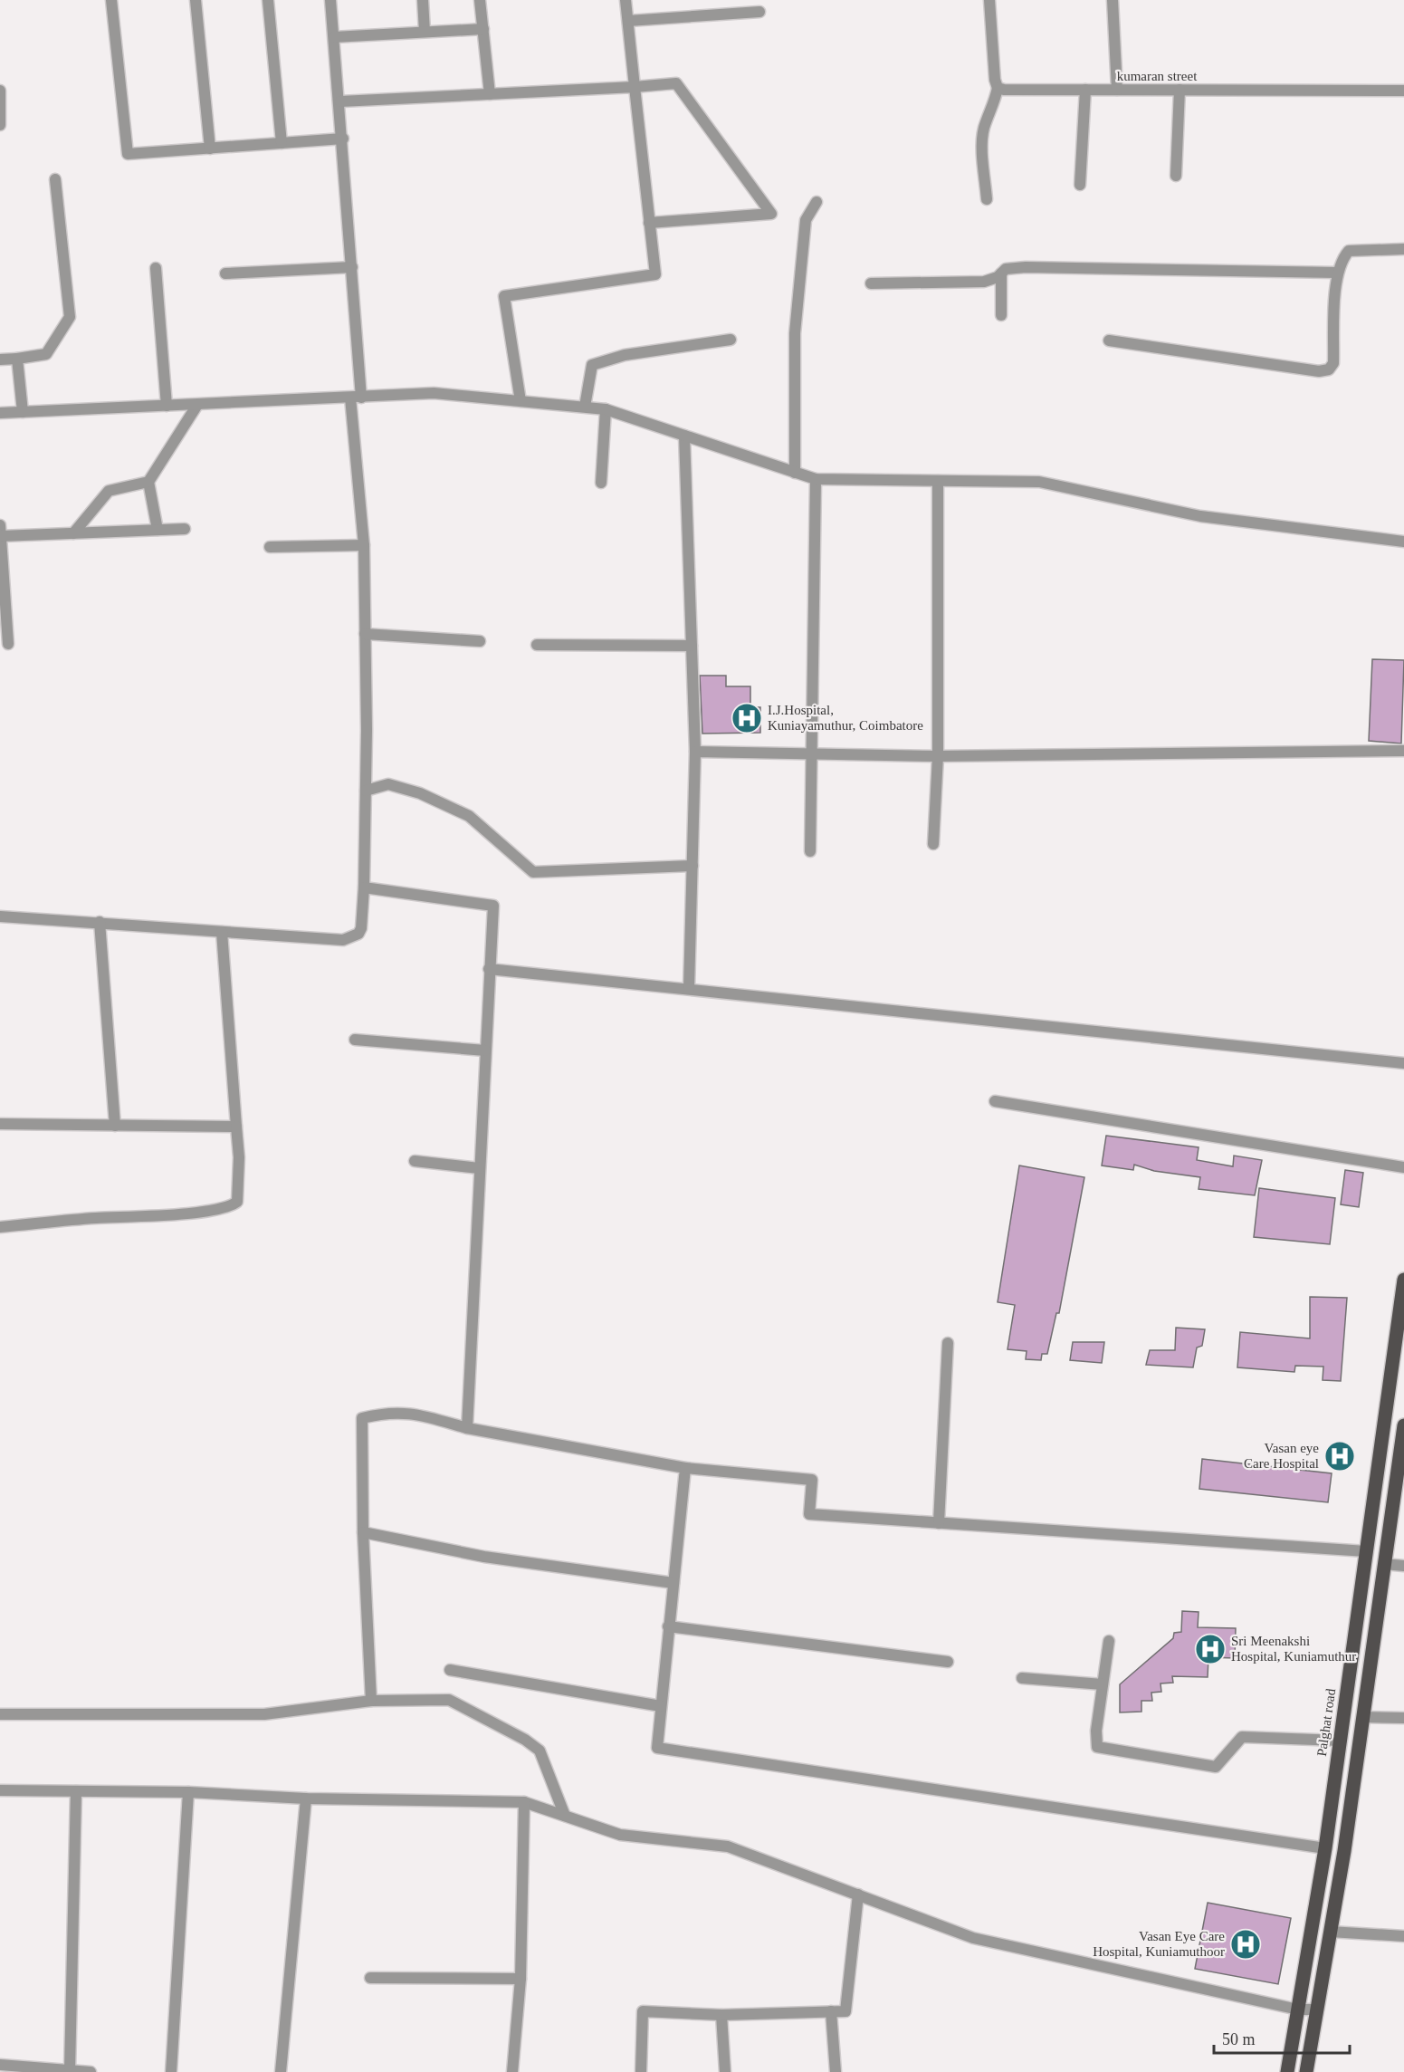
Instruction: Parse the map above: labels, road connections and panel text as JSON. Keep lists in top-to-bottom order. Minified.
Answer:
{"streets":{"main road":["Palghat road"],"street":["kumaran street"]},"places":{"hospital":["I.J.Hospital, Kuniayamuthur, Coimbatore","Vasan eye Care Hospital","Sri Meenakshi Hospital, Kuniamuthur","Vasan Eye Care Hospital, Kuniamuthoor"]},"scale_bar":"50 m"}
